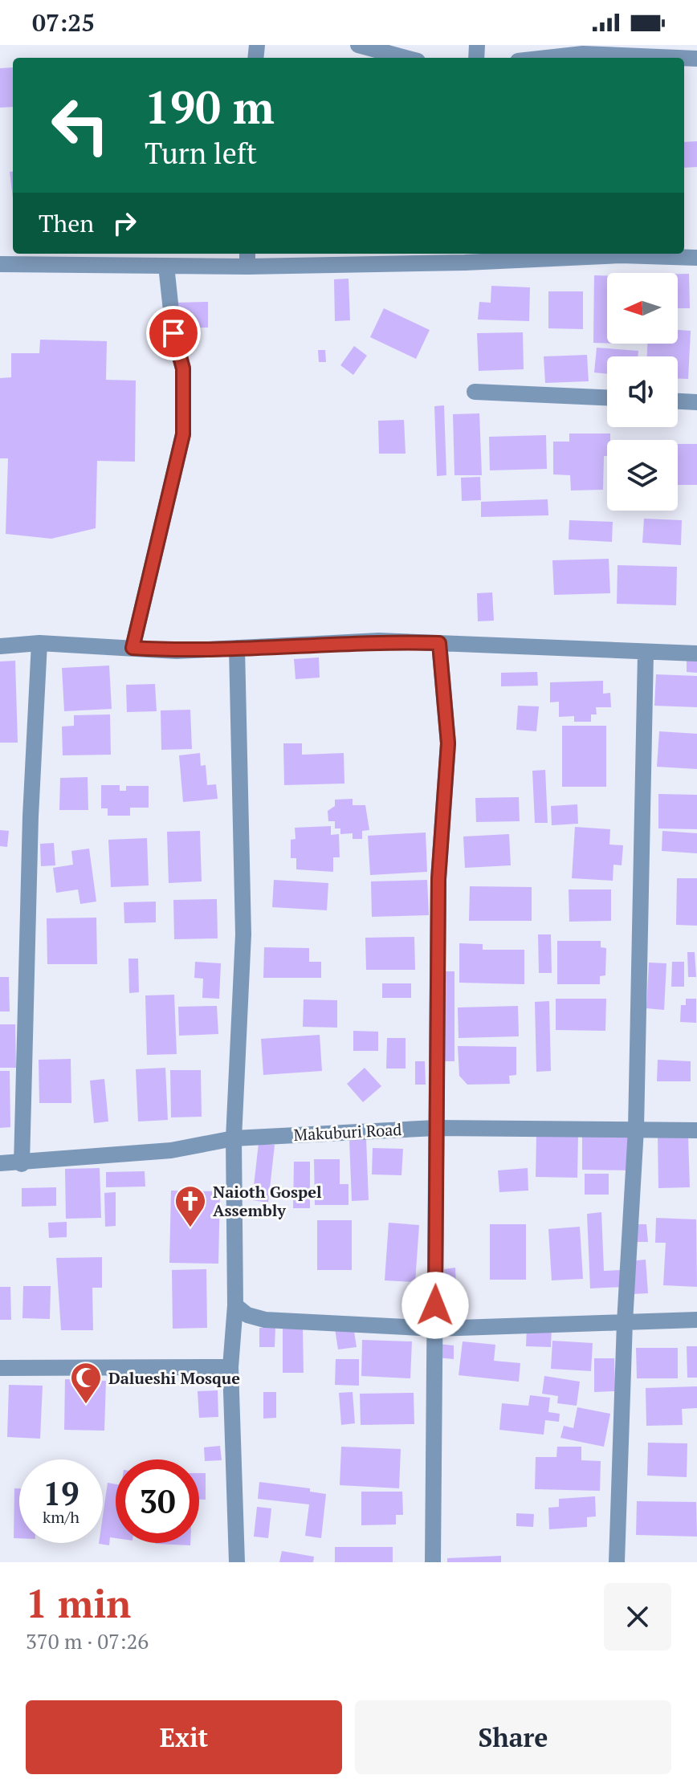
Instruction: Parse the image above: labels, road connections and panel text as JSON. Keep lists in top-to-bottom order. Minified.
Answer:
{"streets":{"street":["Makuburi Road"]},"places":{"church":["Naioth Gospel Assembly"],"mosque":["Dalueshi Mosque"]},"north":"left","page":{"status":"07:25","turn":["190 m","Turn left"],"then":"Then","speed":"19 km/h","limit":"30","heading":["1 min","370 m · 07:26"],"buttons":["Exit","Share"]}}
